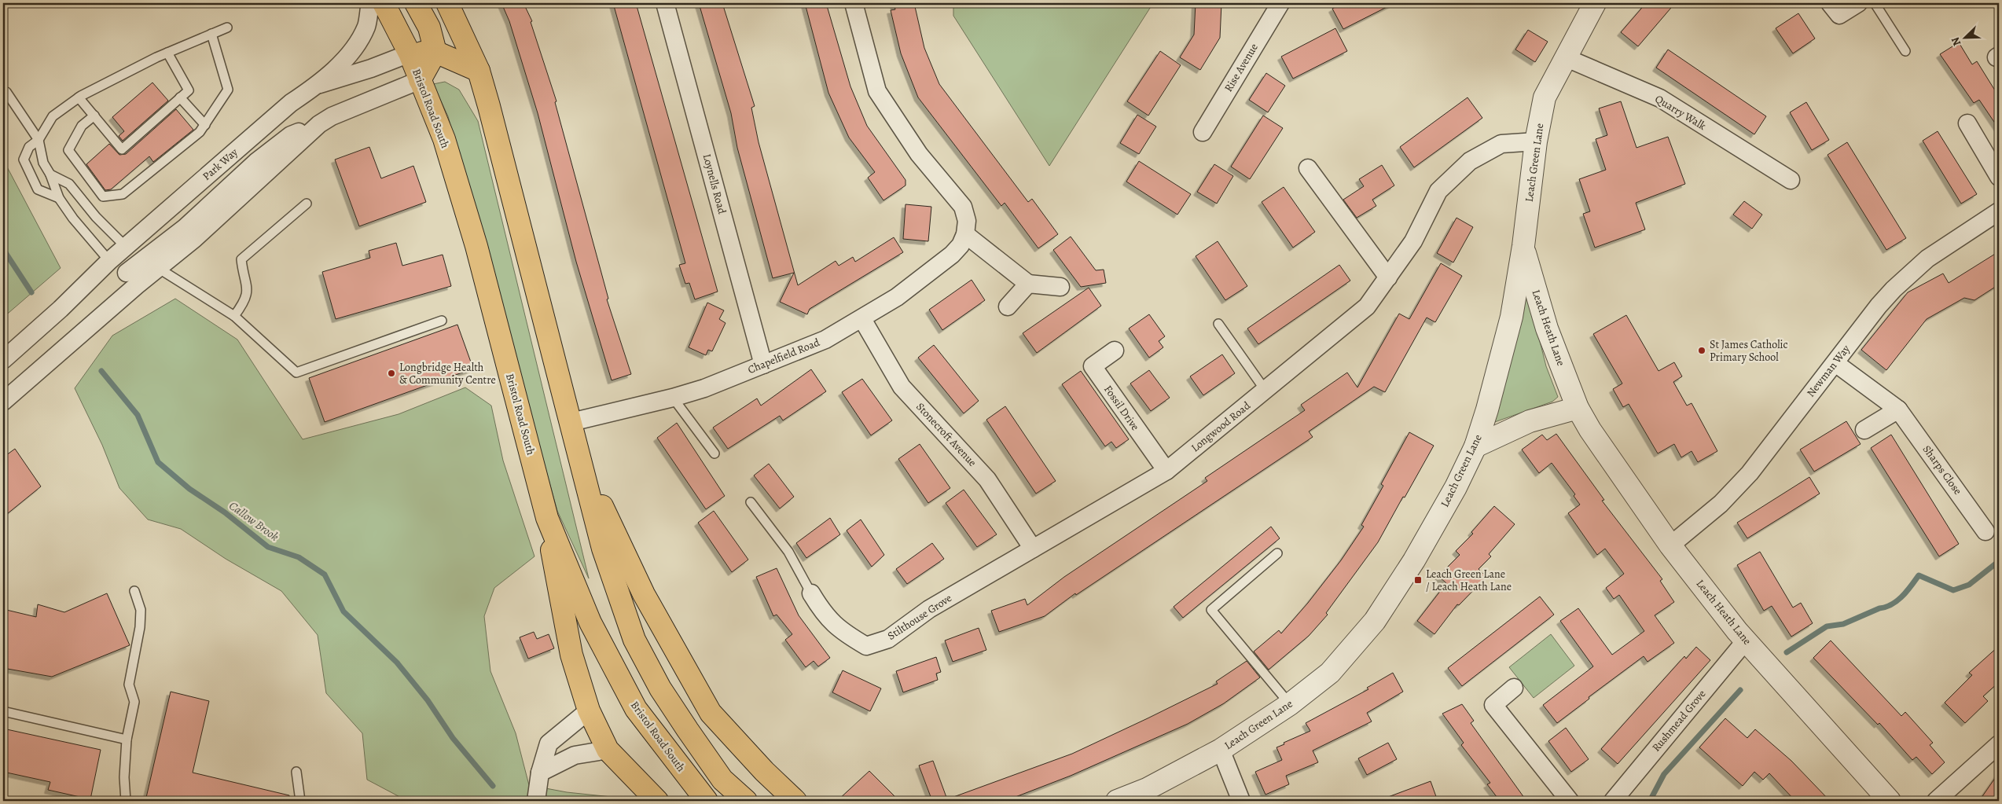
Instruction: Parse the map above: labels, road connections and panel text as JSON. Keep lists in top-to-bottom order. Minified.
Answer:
{"streets":{"highway":["Bristol Road South"],"street":["Rise Avenue","Quarry Walk","Leach Green Lane","Park Way","Loynells Road","Leach Heath Lane","Chapelfield Road","Newman Way","Fossil Drive","Longwood Road","Stonecroft Avenue","Sharps Close","Stilthouse Grove","Rushmead Grove"]},"crossings":[["Bristol Road South","Park Way"],["Quarry Walk","Leach Green Lane"],["Leach Green Lane","Leach Heath Lane"],["Leach Green Lane","Longwood Road"],["Loynells Road","Chapelfield Road"],["Leach Heath Lane","Newman Way"],["Leach Heath Lane","Rushmead Grove"],["Chapelfield Road","Stonecroft Avenue"],["Newman Way","Sharps Close"],["Fossil Drive","Longwood Road"],["Longwood Road","Stonecroft Avenue"],["Longwood Road","Stilthouse Grove"],["Stonecroft Avenue","Stilthouse Grove"]],"water":["Callow Brook"],"places":{"other":["St James Catholic Primary School","Longbridge Health & Community Centre"],"transit":["Leach Green Lane / Leach Heath Lane"]},"north":"bottom left"}
